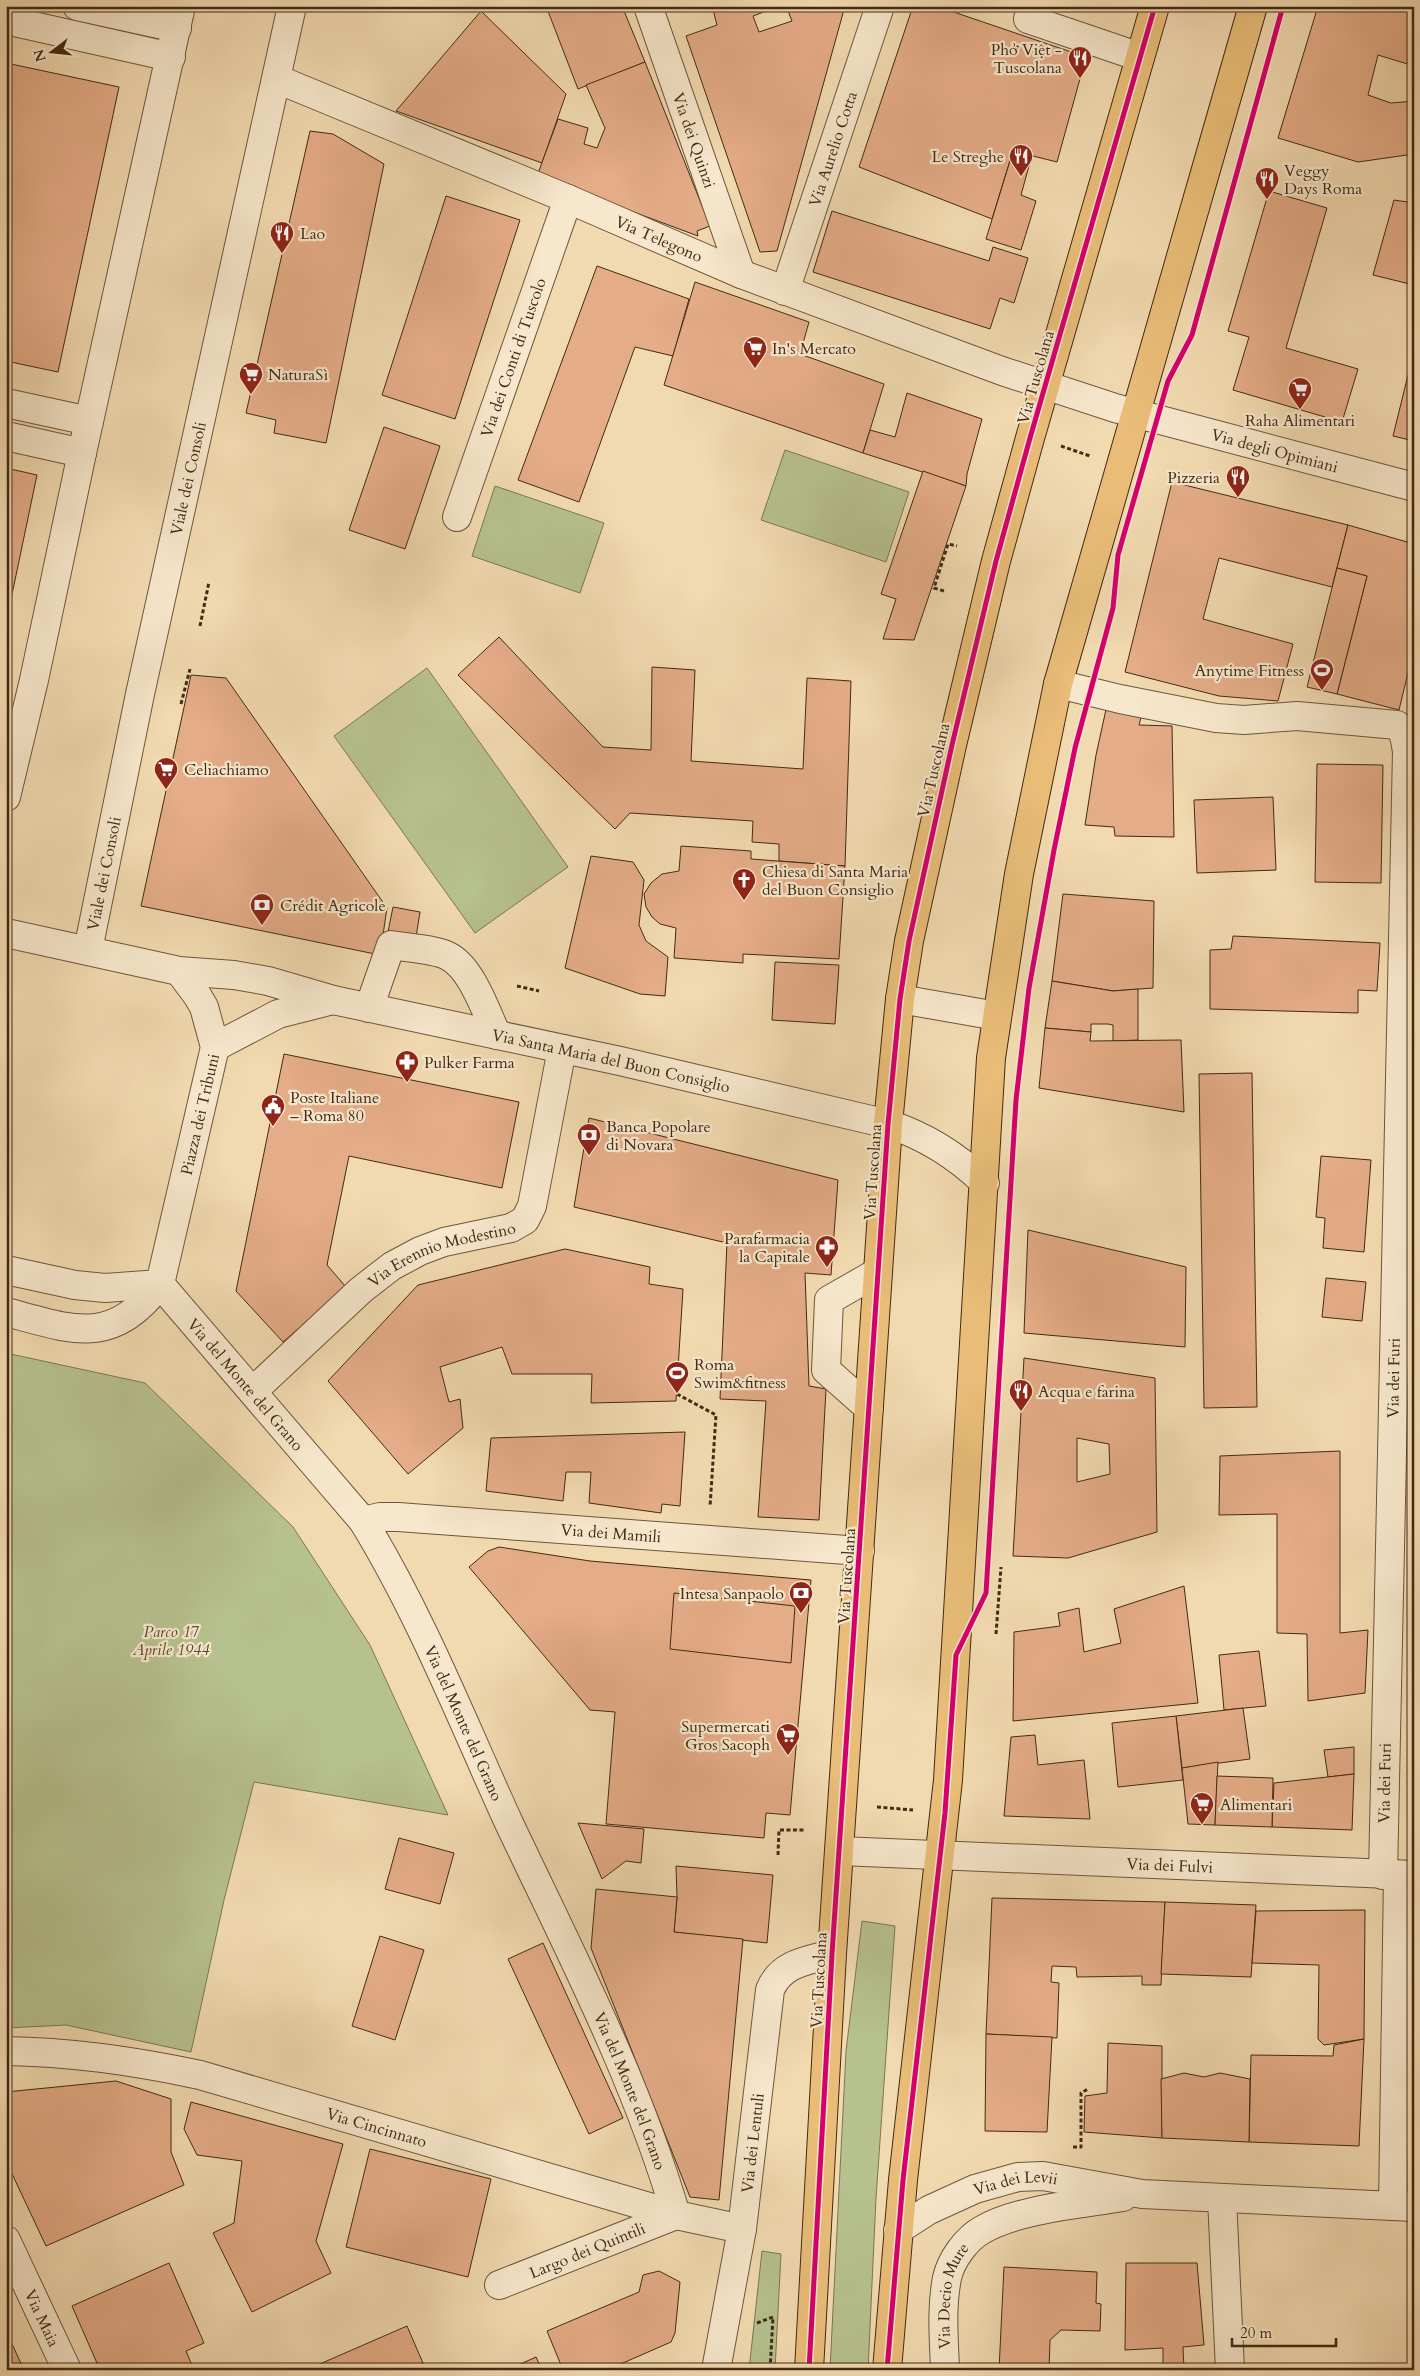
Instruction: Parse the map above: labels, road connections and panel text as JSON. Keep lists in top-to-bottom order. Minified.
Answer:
{"streets":{"main road":["Via Tuscolana"],"street":["Via dei Quinzi","Via Aurelio Cotta","Via Telegono","Via dei Conti di Tuscolo","Via degli Opimiani","Viale dei Consoli","Via Santa Maria del Buon Consiglio","Piazza dei Tribuni","Via Erennio Modestino","Via dei Furi","Via del Monte del Grano","Via dei Mamili","Via dei Fulvi","Via Cincinnato","Via dei Lentuli","Via dei Levii","Largo dei Quintili","Via Decio Mure","Via Maia"]},"crossings":[["Via dei Quinzi","Via Telegono"],["Via Aurelio Cotta","Via Telegono"],["Via Telegono","Via dei Conti di Tuscolo"],["Via Telegono","Via Tuscolana"],["Via Telegono","Via degli Opimiani"],["Via Telegono","Viale dei Consoli"],["Via Tuscolana","Via degli Opimiani"],["Via Tuscolana","Via Santa Maria del Buon Consiglio"],["Via Tuscolana","Via dei Mamili"],["Via Tuscolana","Via dei Lentuli"],["Via Santa Maria del Buon Consiglio","Piazza dei Tribuni"],["Via Santa Maria del Buon Consiglio","Via Erennio Modestino"],["Piazza dei Tribuni","Via del Monte del Grano"],["Via Erennio Modestino","Via del Monte del Grano"],["Via dei Furi","Via dei Fulvi"],["Via dei Furi","Via dei Levii"],["Via del Monte del Grano","Via dei Mamili"],["Via del Monte del Grano","Via Cincinnato"],["Via del Monte del Grano","Largo dei Quintili"],["Via Cincinnato","Via dei Lentuli"],["Via Cincinnato","Largo dei Quintili"],["Via dei Levii","Via Decio Mure"]],"parks":["Parco 17 Aprile 1944"],"places":{"restaurant":["Phở Việt - Tuscolana","Le Streghe","Veggy Days Roma","Lao","Pizzeria","Acqua e farina"],"supermarket":["In's Mercato","NaturaSì","Raha Alimentari","Celiachiamo","Supermercati Gros Sacoph","Alimentari"],"sports":["Anytime Fitness","Roma Swim&fitness"],"church":["Chiesa di Santa Maria del Buon Consiglio"],"bank":["Crédit Agricole","Banca Popolare di Novara","Intesa Sanpaolo"],"pharmacy":["Pulker Farma","Parafarmacia la Capitale"],"public building":["Poste Italiane – Roma 80"]},"scale_bar":"20 m","north":"left"}
